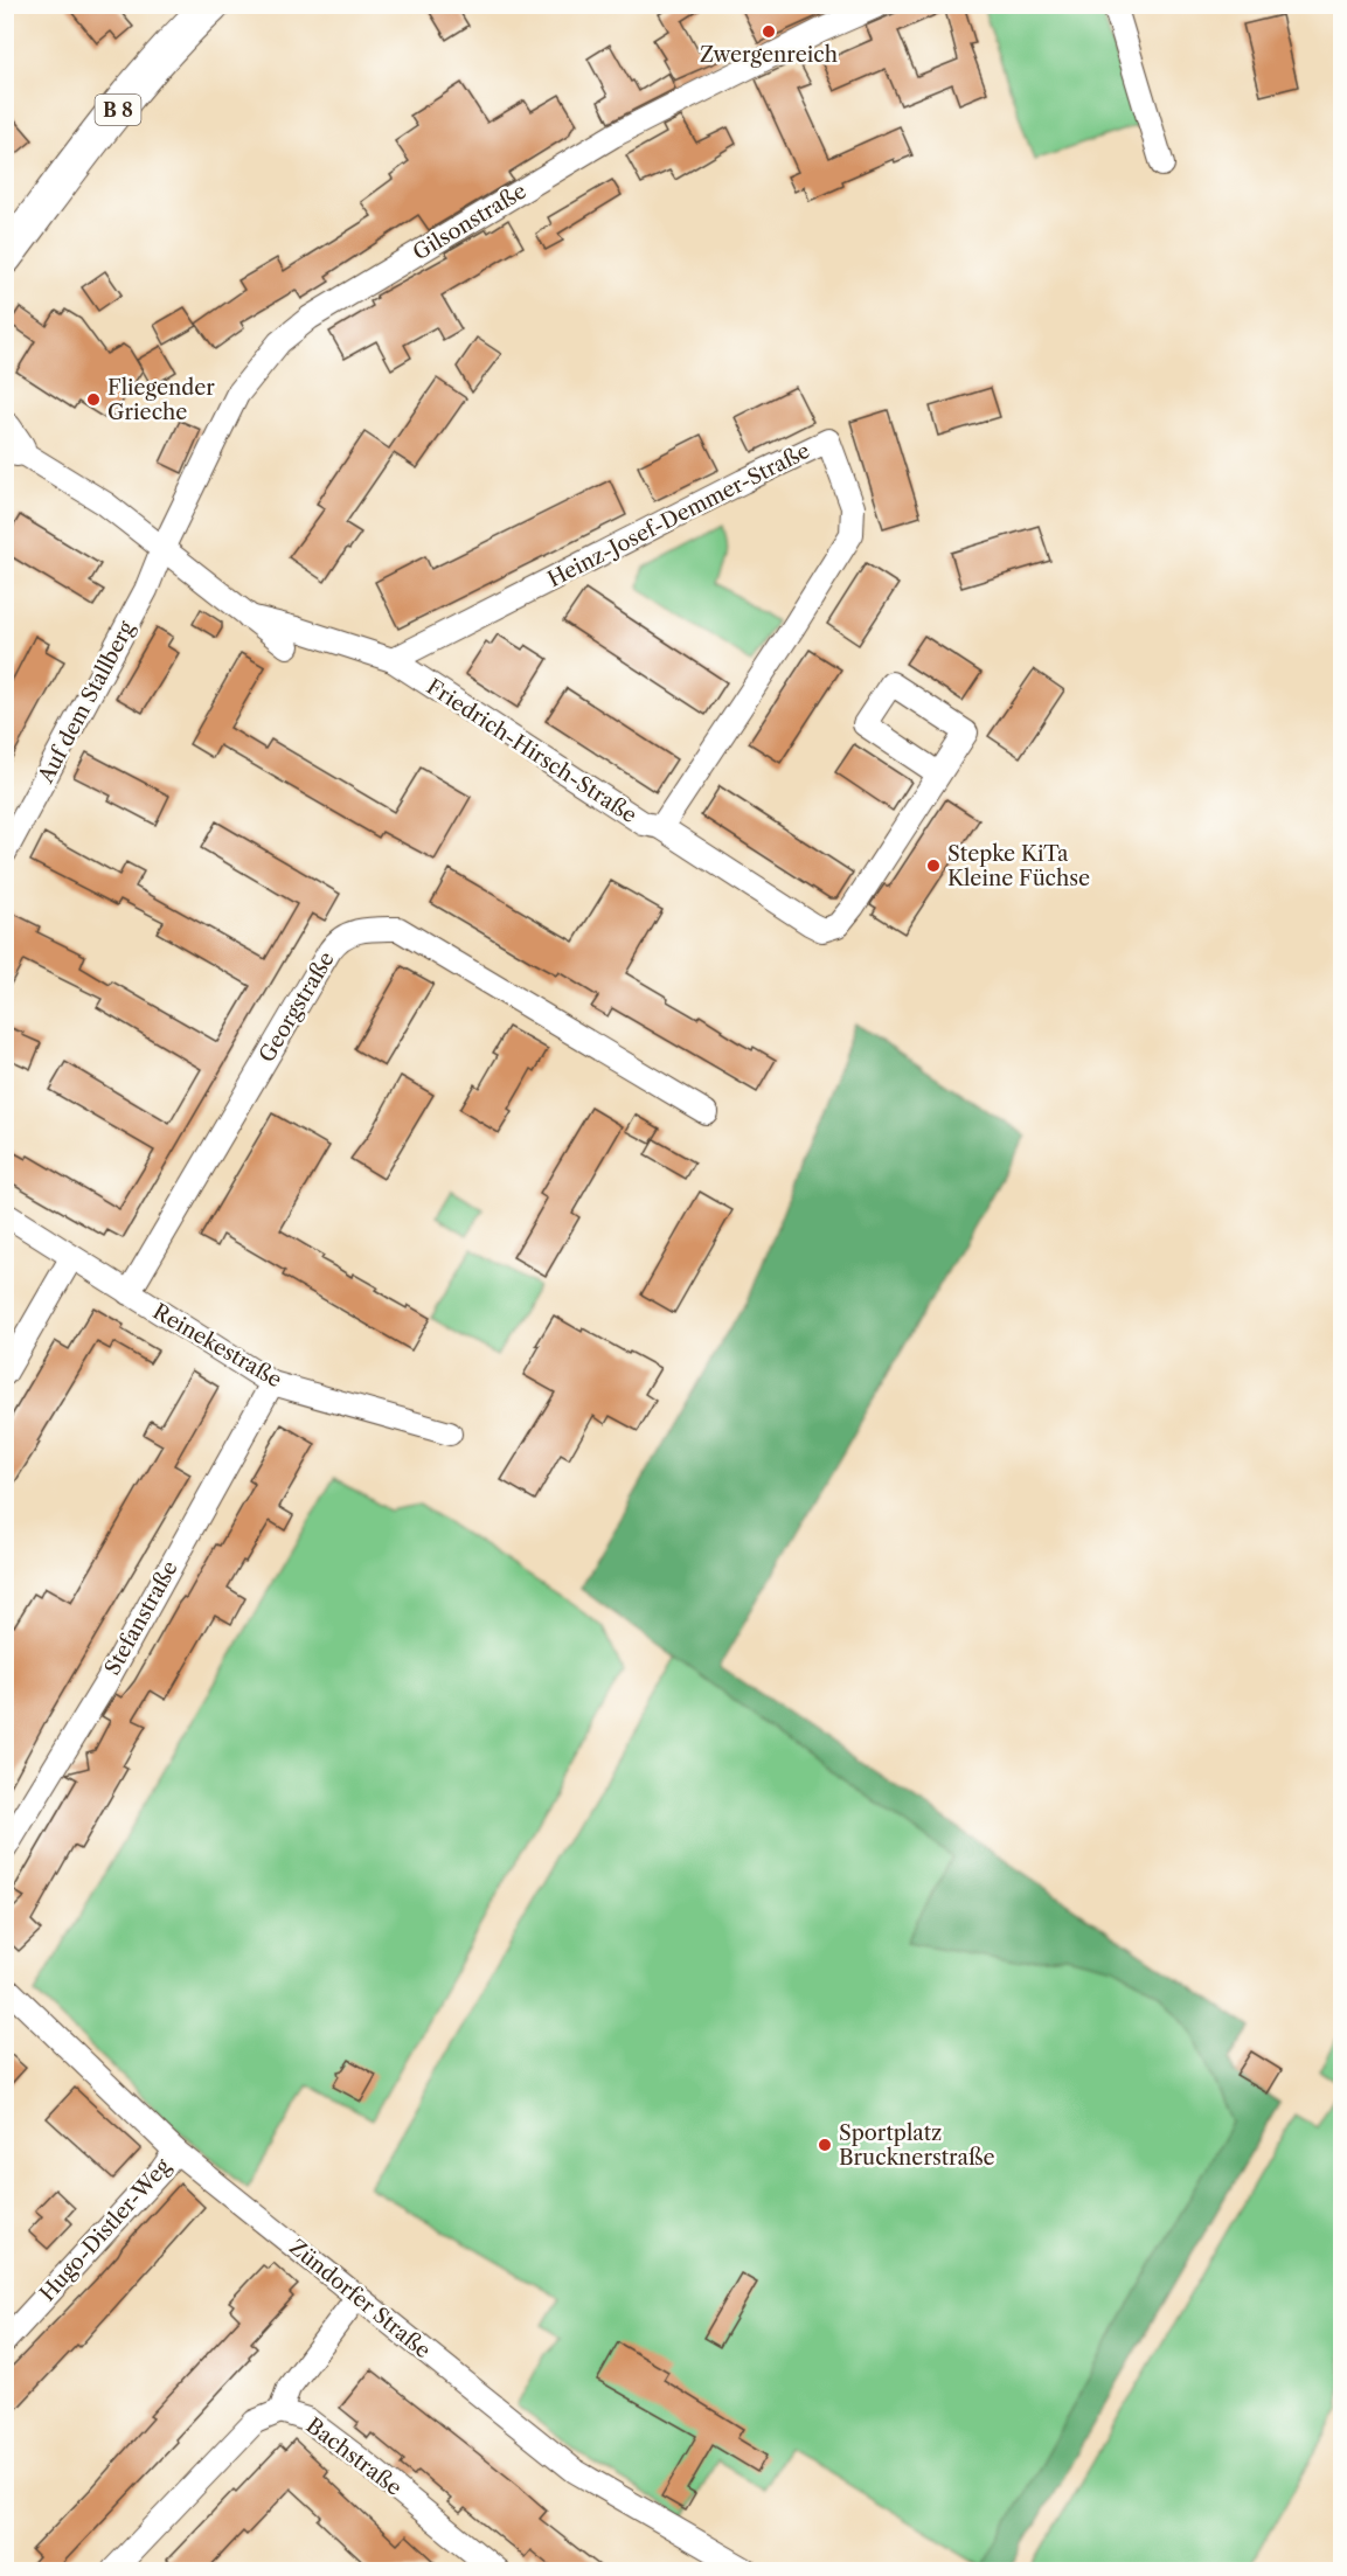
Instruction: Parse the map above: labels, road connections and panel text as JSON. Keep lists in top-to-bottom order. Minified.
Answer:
{"streets":{"main road":["B 8"],"street":["Gilsonstraße","Heinz-Josef-Demmer-Straße","Auf dem Stallberg","Friedrich-Hirsch-Straße","Georgstraße","Reinekestraße","Stefanstraße","Hugo-Distler-Weg","Zündorfer Straße","Bachstraße"]},"crossings":[["Gilsonstraße","Auf dem Stallberg"],["Gilsonstraße","Friedrich-Hirsch-Straße"],["Heinz-Josef-Demmer-Straße","Friedrich-Hirsch-Straße"],["Auf dem Stallberg","Friedrich-Hirsch-Straße"],["Georgstraße","Reinekestraße"],["Reinekestraße","Stefanstraße"],["Hugo-Distler-Weg","Zündorfer Straße"],["Zündorfer Straße","Bachstraße"]],"places":["Zwergenreich","Fliegender Grieche","Stepke KiTa Kleine Füchse","Sportplatz Brucknerstraße"]}
